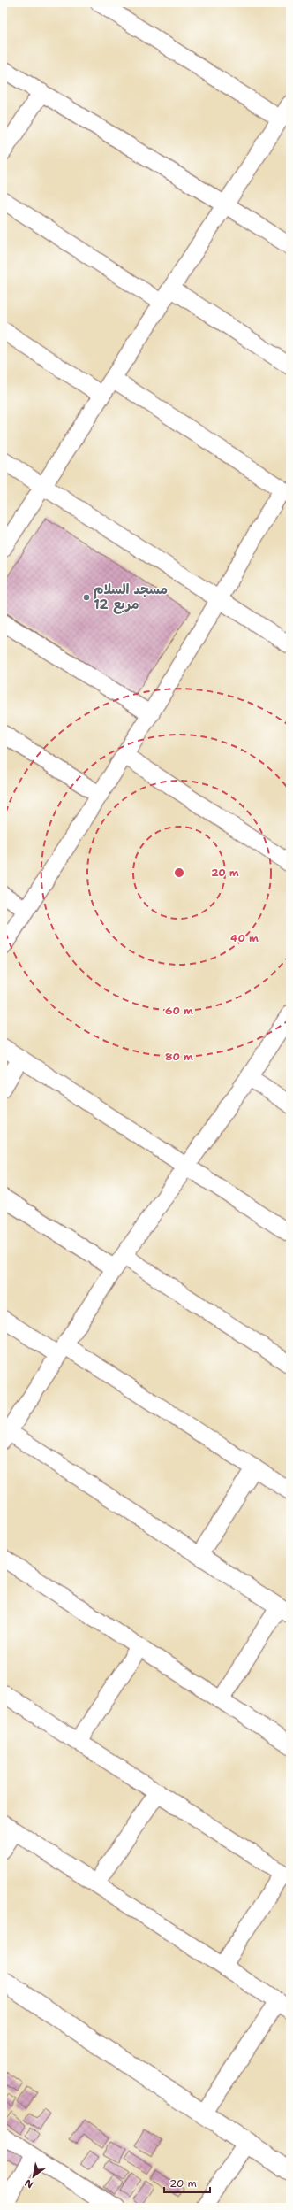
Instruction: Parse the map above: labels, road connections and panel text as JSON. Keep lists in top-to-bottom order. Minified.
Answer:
{"places":["مسجد السلام مربع 12"],"scale_bar":"20 m","north":"bottom left","rings":["20 m","40 m","60 m","80 m"]}
